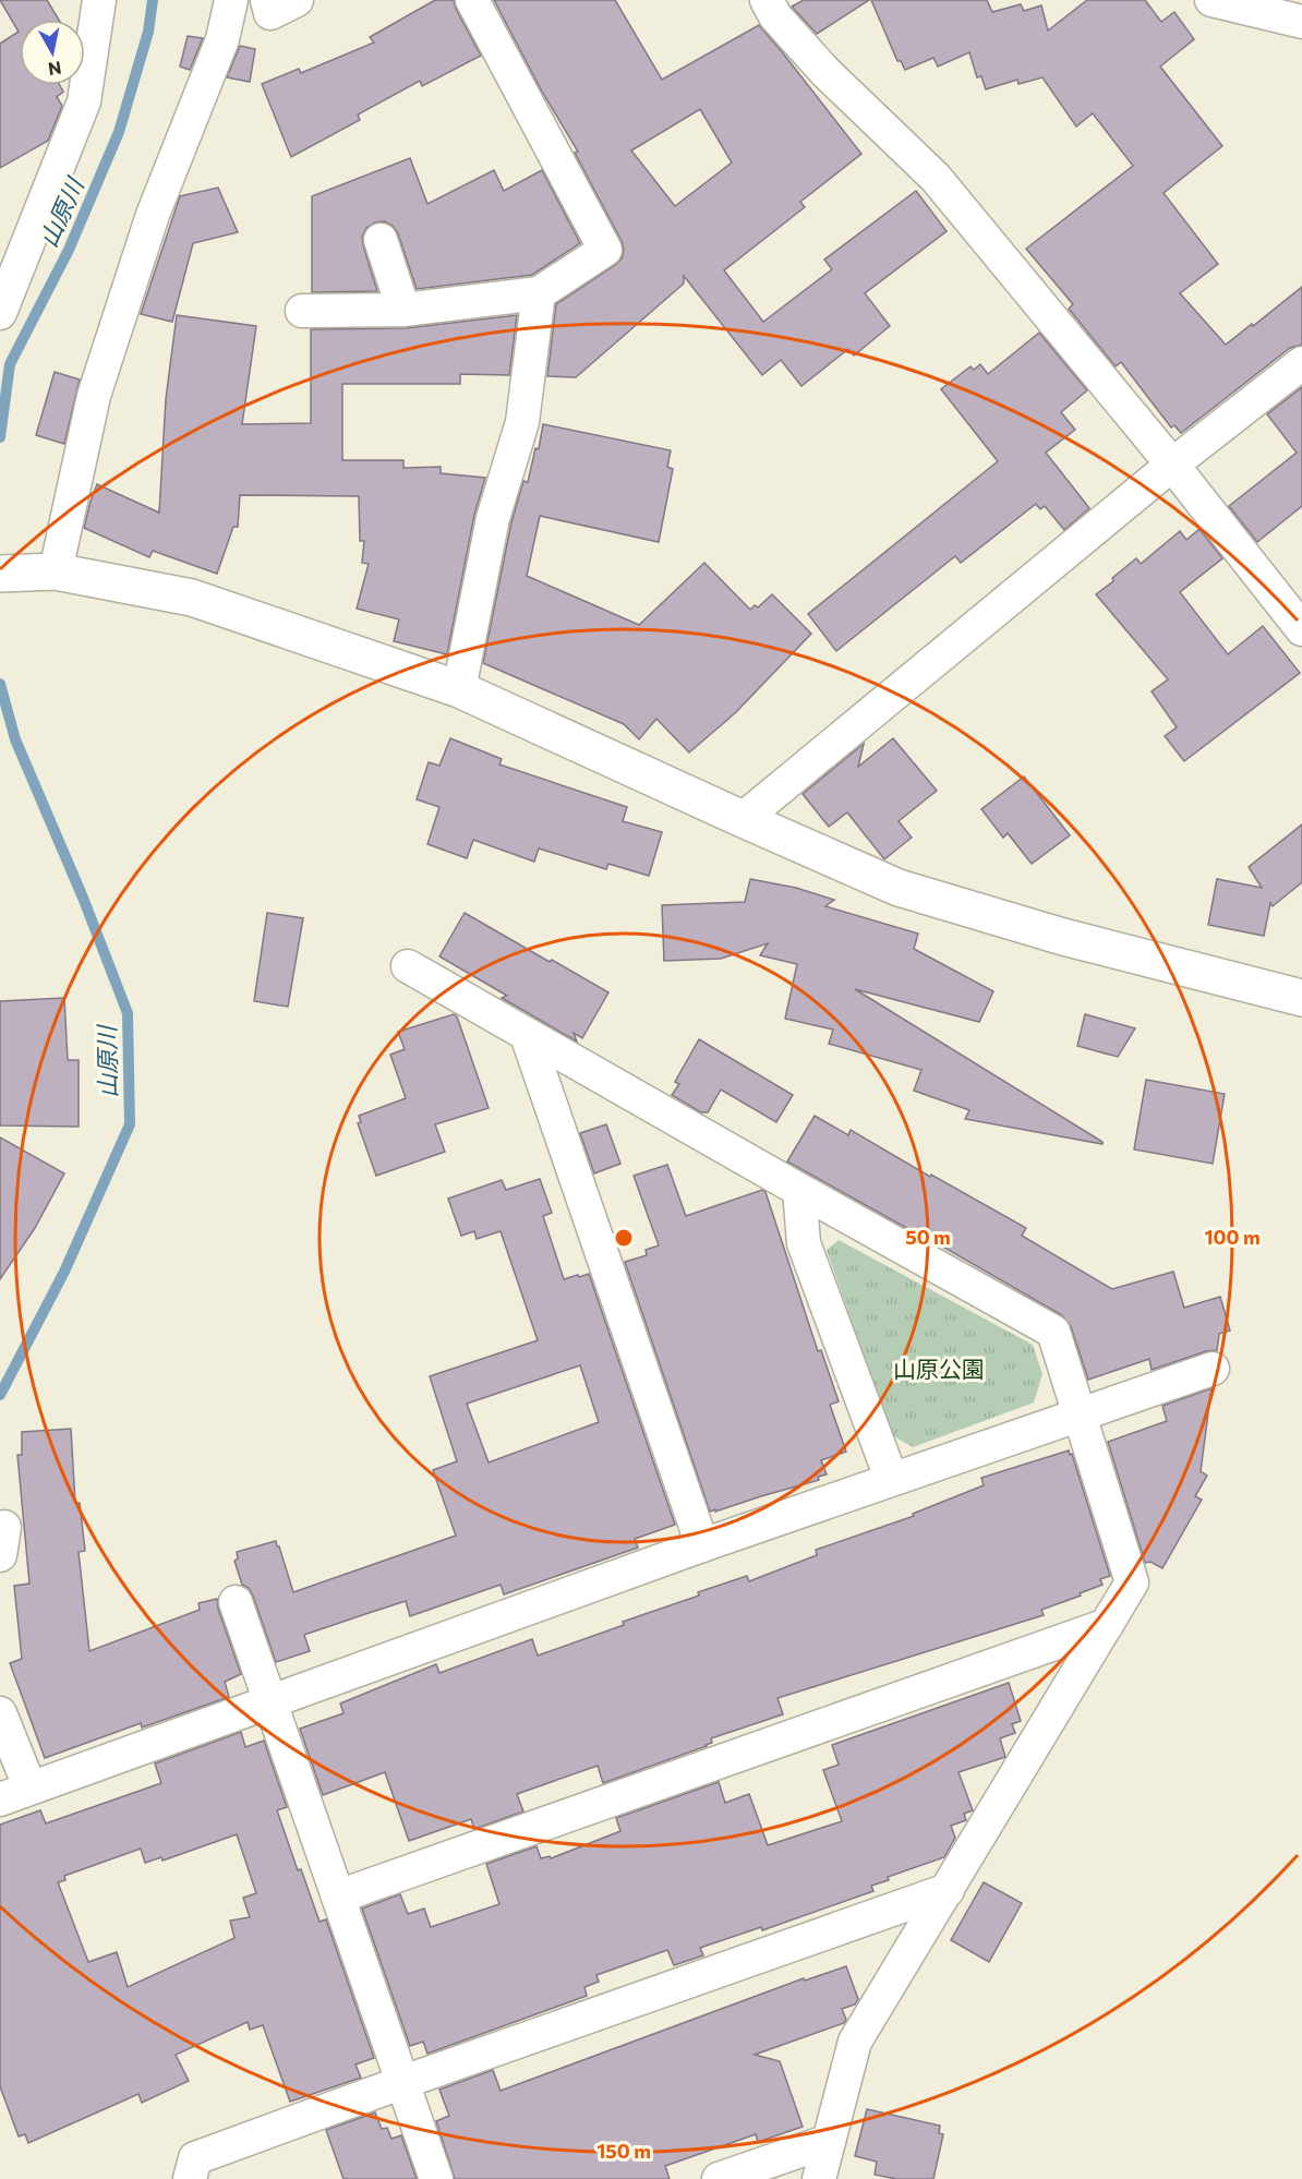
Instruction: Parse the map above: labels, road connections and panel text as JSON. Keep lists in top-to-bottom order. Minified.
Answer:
{"water":["山原川"],"parks":["山原公園"],"north":"bottom","rings":["50 m","100 m","150 m"]}
